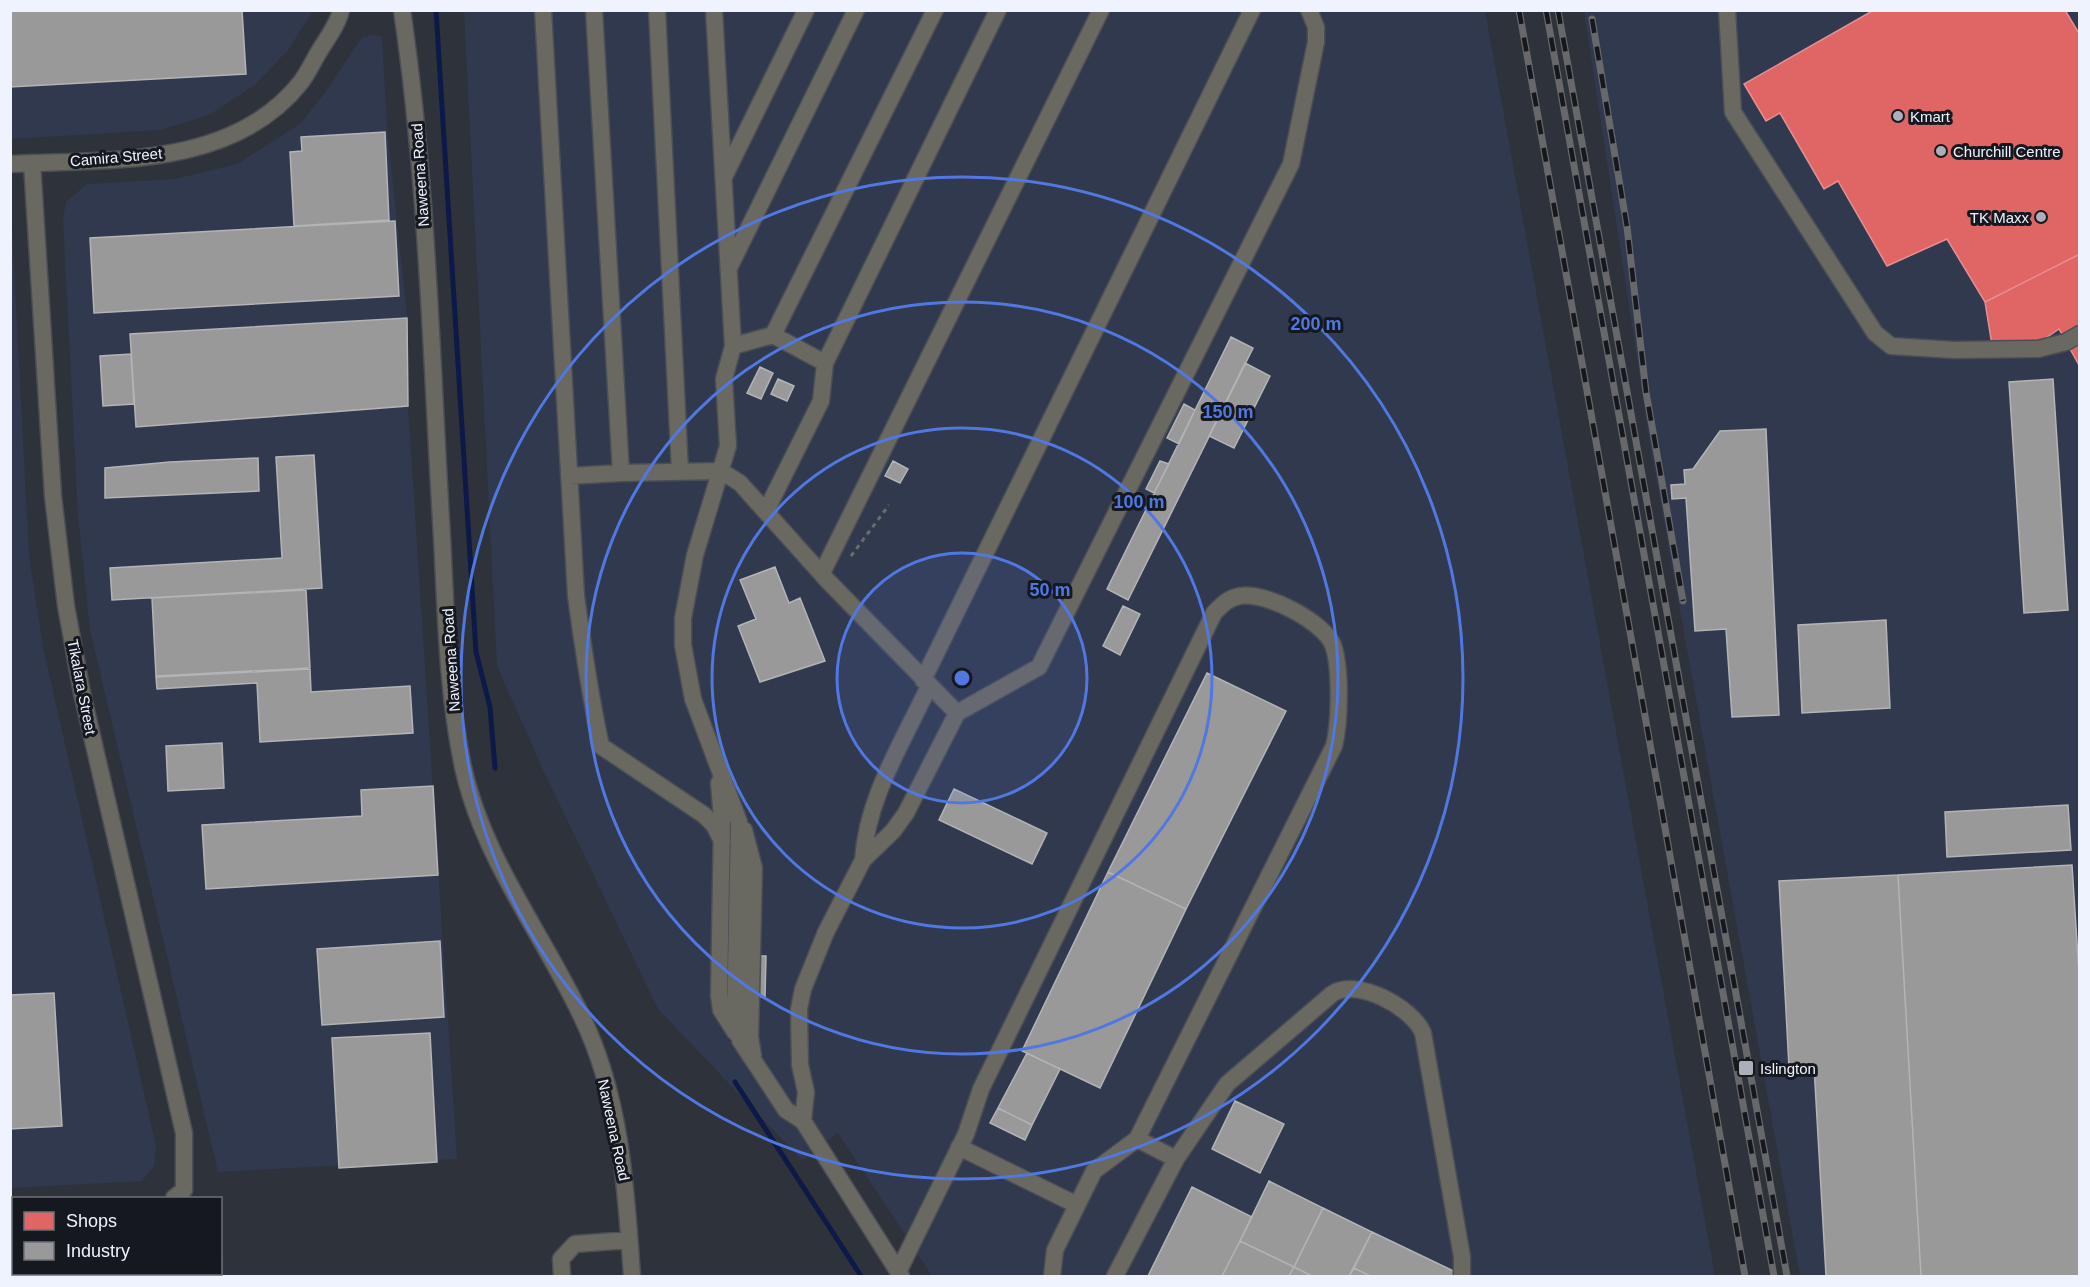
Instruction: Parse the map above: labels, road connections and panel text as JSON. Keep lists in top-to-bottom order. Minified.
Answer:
{"streets":{"street":["Camira Street","Naweena Road","Tikalara Street"]},"crossings":[["Camira Street","Tikalara Street"]],"places":{"other":["Kmart","Churchill Centre","TK Maxx"],"transit":["Islington"]},"legend":["Shops","Industry"],"rings":["200 m","150 m","100 m","50 m"]}
